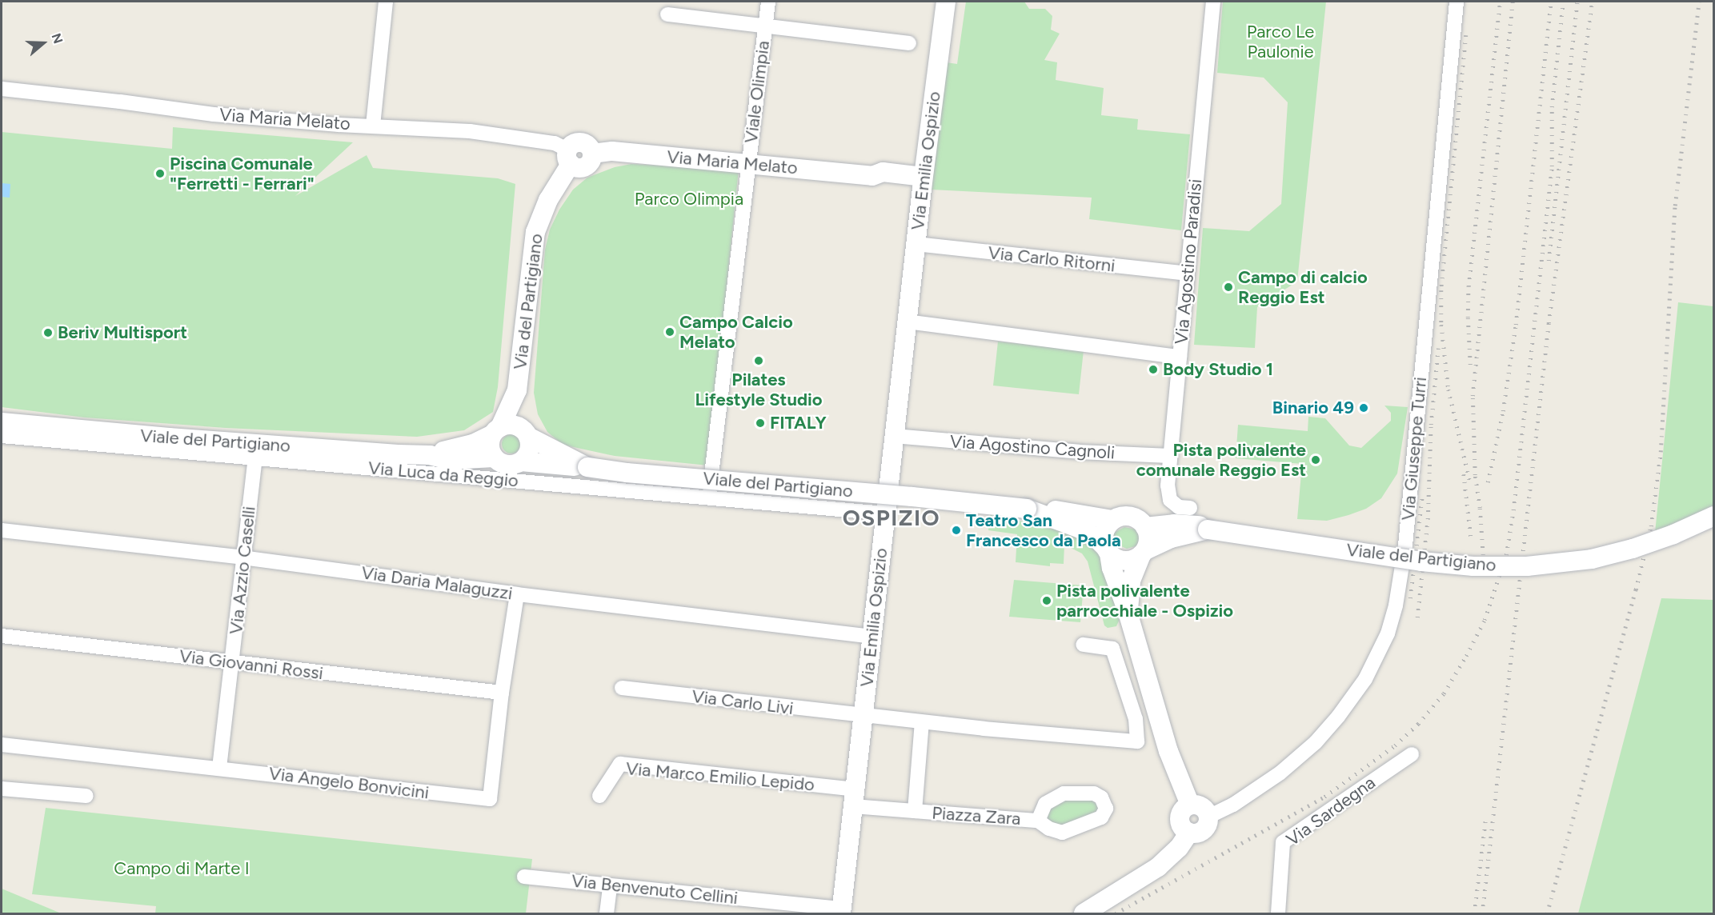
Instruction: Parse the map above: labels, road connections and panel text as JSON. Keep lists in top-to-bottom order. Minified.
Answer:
{"streets":{"main road":["Via Maria Melato","Via Emilia Ospizio","Via del Partigiano","Viale del Partigiano"],"street":["Viale Olimpia","Via Carlo Ritorni","Via Agostino Paradisi","Via Agostino Cagnoli","Via Giuseppe Turri","Via Luca da Reggio","Via Azzio Caselli","Via Daria Malaguzzi","Via Giovanni Rossi","Via Carlo Livi","Via Marco Emilio Lepido","Via Angelo Bonvicini","Via Sardegna","Piazza Zara","Via Benvenuto Cellini"]},"crossings":[["Viale Olimpia","Via Maria Melato"],["Viale Olimpia","Via Luca da Reggio"],["Via Maria Melato","Via Emilia Ospizio"],["Via Maria Melato","Via del Partigiano"],["Via Emilia Ospizio","Via Carlo Ritorni"],["Via Emilia Ospizio","Via Agostino Cagnoli"],["Via Emilia Ospizio","Via Luca da Reggio"],["Via Emilia Ospizio","Via Daria Malaguzzi"],["Via Emilia Ospizio","Via Carlo Livi"],["Via Emilia Ospizio","Via Marco Emilio Lepido"],["Via Emilia Ospizio","Piazza Zara"],["Via Emilia Ospizio","Via Benvenuto Cellini"],["Via Carlo Ritorni","Via Agostino Paradisi"],["Via Agostino Paradisi","Via Agostino Cagnoli"],["Via del Partigiano","Viale del Partigiano"],["Via Luca da Reggio","Via Azzio Caselli"],["Via Azzio Caselli","Via Daria Malaguzzi"],["Via Azzio Caselli","Via Giovanni Rossi"],["Via Azzio Caselli","Via Angelo Bonvicini"],["Via Daria Malaguzzi","Via Angelo Bonvicini"],["Via Giovanni Rossi","Via Angelo Bonvicini"],["Via Carlo Livi","Piazza Zara"],["Via Marco Emilio Lepido","Piazza Zara"]],"districts":["OSPIZIO"],"parks":["Parco Le Paulonie","Parco Olimpia","Campo di Marte I"],"places":["Piscina Comunale \"Ferretti - Ferrari\"","Campo di calcio Reggio Est","Campo Calcio Melato","Beriv Multisport","Pilates Lifestyle Studio","Body Studio 1","Binario 49","FITALY","Pista polivalente comunale Reggio Est","Teatro San Francesco da Paola","Pista polivalente parrocchiale - Ospizio"],"north":"right"}
